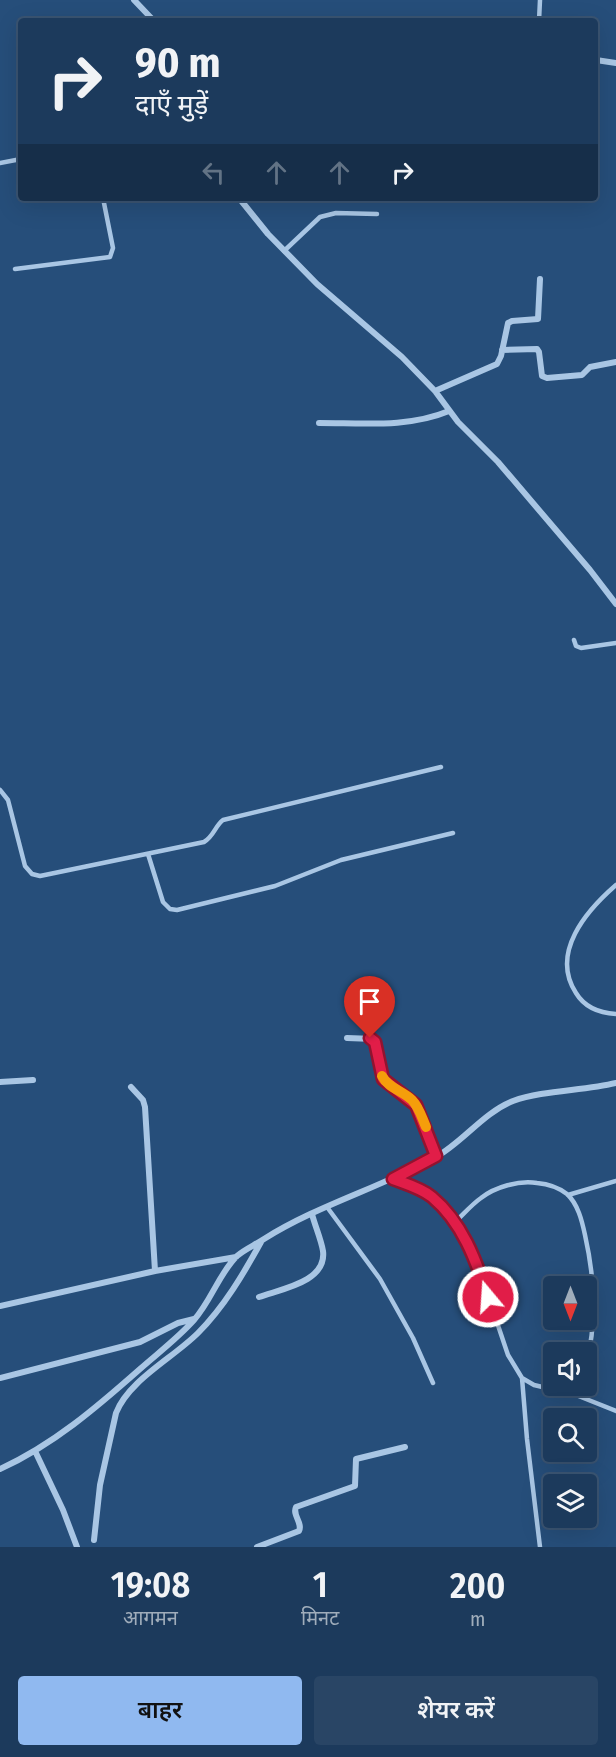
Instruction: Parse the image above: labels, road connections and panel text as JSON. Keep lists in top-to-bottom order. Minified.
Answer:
{"north":"bottom","page":{"turn":["90 m","दाएँ मुड़ें"],"eta":["19:08","आगमन","1","मिनट","200","m"],"buttons":["बाहर","शेयर करें"]}}
